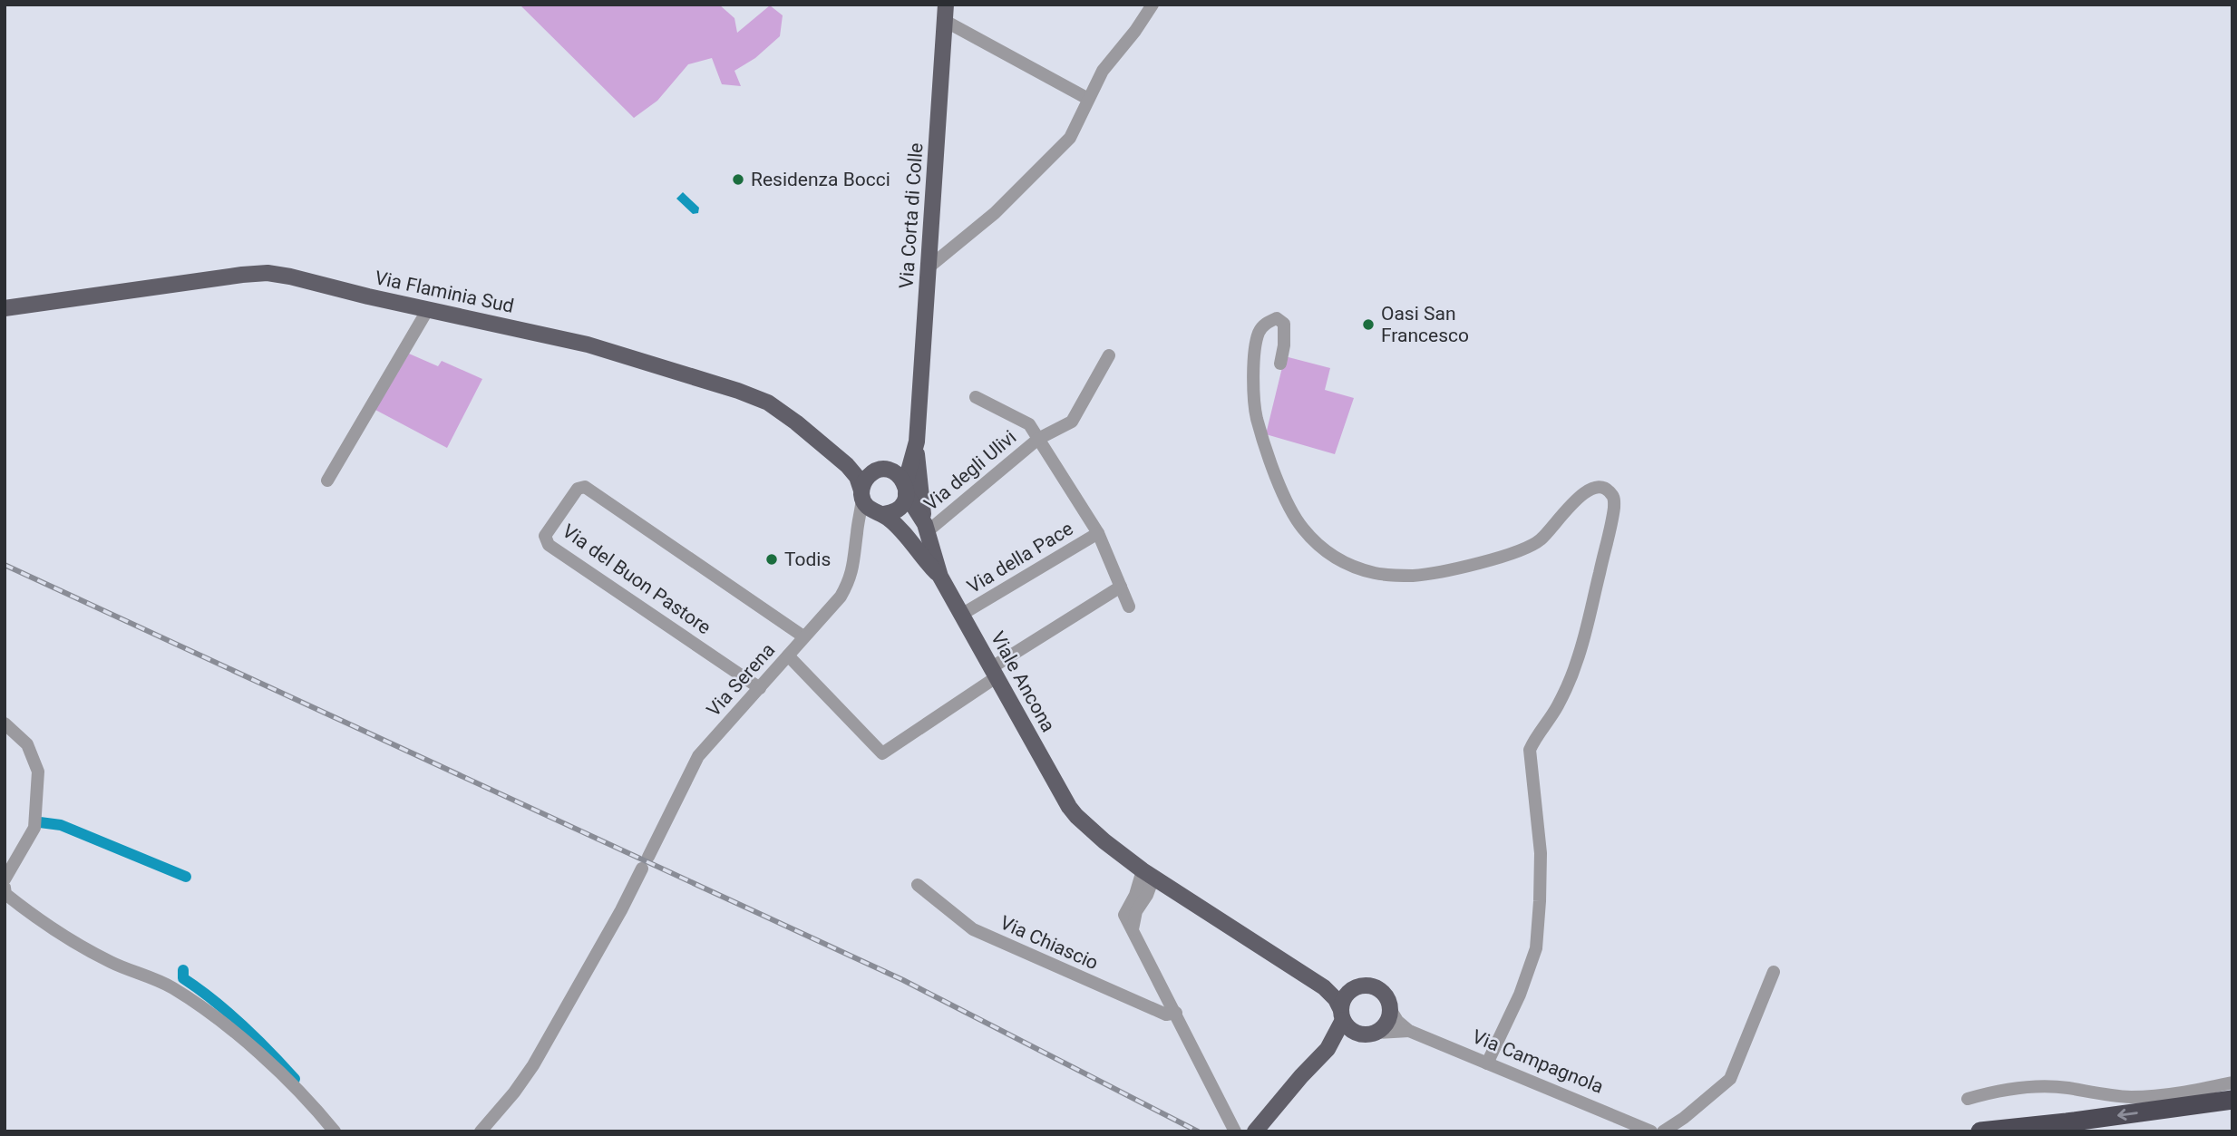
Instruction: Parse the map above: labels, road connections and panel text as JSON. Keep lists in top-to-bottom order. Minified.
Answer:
{"streets":{"main road":["Via Corta di Colle","Via Flaminia Sud","Viale Ancona","Via Campagnola"],"street":["Via degli Ulivi","Via della Pace","Via del Buon Pastore","Via Serena","Via Chiascio"]},"crossings":[["Via Corta di Colle","Via Flaminia Sud"],["Via Corta di Colle","Via Serena"],["Via Corta di Colle","Viale Ancona"],["Via Flaminia Sud","Via Serena"],["Via Flaminia Sud","Viale Ancona"],["Via degli Ulivi","Via della Pace"],["Via degli Ulivi","Viale Ancona"],["Via della Pace","Viale Ancona"],["Via del Buon Pastore","Via Serena"],["Via Serena","Viale Ancona"],["Viale Ancona","Via Campagnola"]],"places":["Residenza Bocci","Oasi San Francesco","Todis"]}
